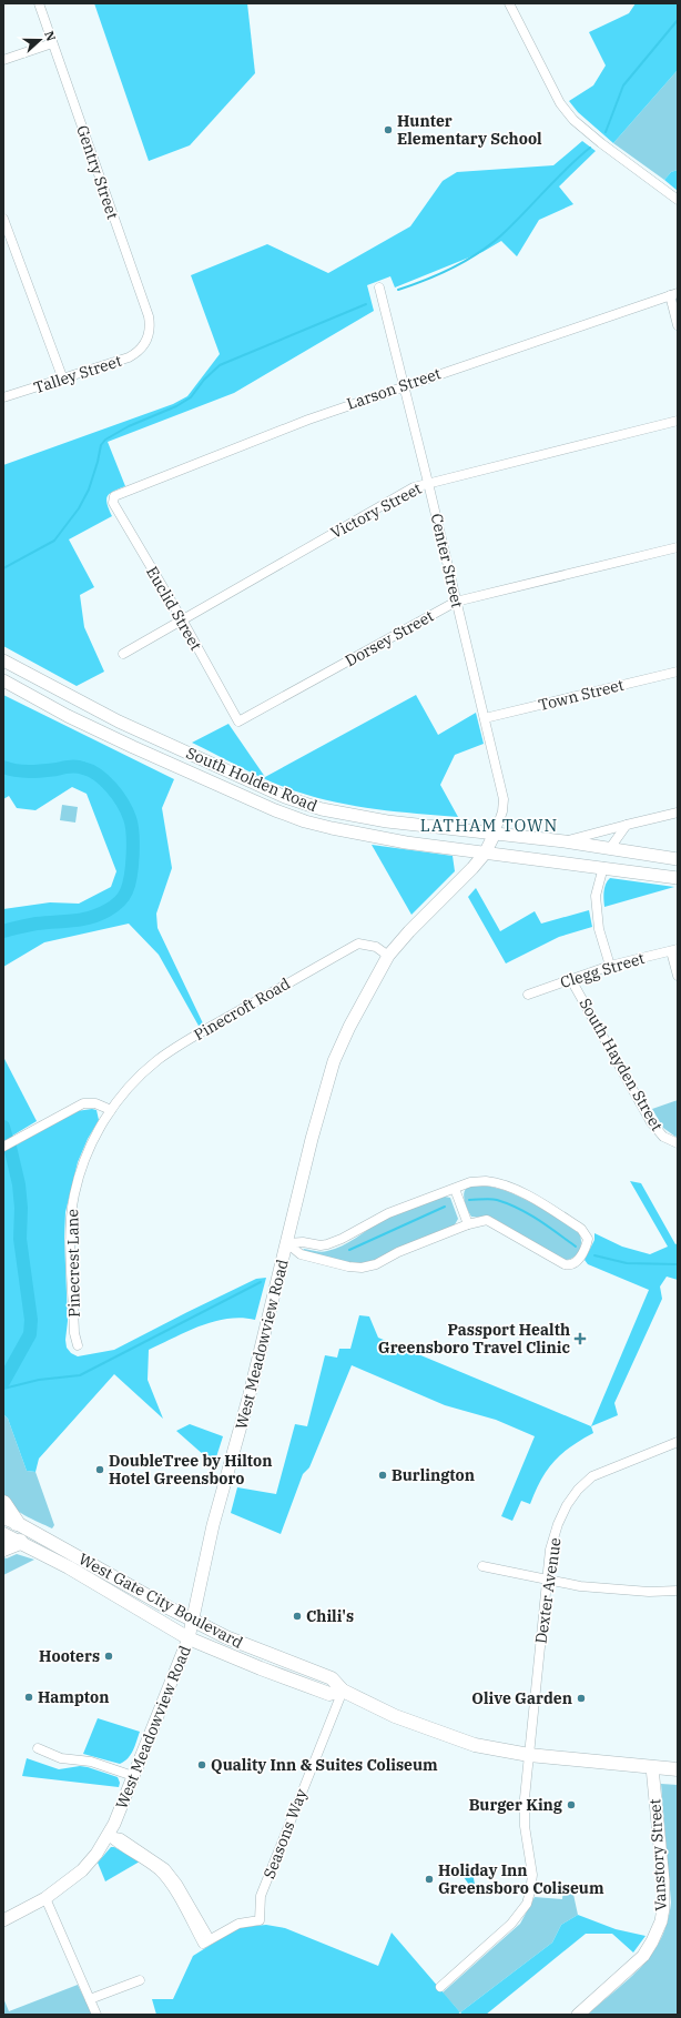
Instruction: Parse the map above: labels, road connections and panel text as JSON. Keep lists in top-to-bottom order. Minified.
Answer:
{"streets":{"main road":["West Gate City Boulevard"],"street":["Gentry Street","Talley Street","Larson Street","Victory Street","Center Street","Euclid Street","Dorsey Street","Town Street","South Holden Road","Clegg Street","Pinecroft Road","South Hayden Street","Pinecrest Lane","West Meadowview Road","Dexter Avenue","Seasons Way","Vanstory Street"]},"crossings":[["Gentry Street","Talley Street"],["Larson Street","Center Street"],["Larson Street","Euclid Street"],["Victory Street","Center Street"],["Victory Street","Euclid Street"],["Center Street","Dorsey Street"],["Center Street","Town Street"],["Center Street","South Holden Road"],["Center Street","West Meadowview Road"],["Euclid Street","Dorsey Street"],["South Holden Road","West Meadowview Road"],["Clegg Street","South Hayden Street"],["Pinecroft Road","Pinecrest Lane"],["Pinecroft Road","West Meadowview Road"],["West Meadowview Road","West Gate City Boulevard"],["West Meadowview Road","Seasons Way"],["Dexter Avenue","West Gate City Boulevard"],["West Gate City Boulevard","Seasons Way"],["West Gate City Boulevard","Vanstory Street"]],"districts":["LATHAM TOWN"],"places":{"other":["Hunter Elementary School","DoubleTree by Hilton Hotel Greensboro","Burlington","Chili's","Hooters","Hampton","Olive Garden","Quality Inn & Suites Coliseum","Burger King","Holiday Inn Greensboro Coliseum"],"health":["Passport Health Greensboro Travel Clinic"]},"north":"right"}
